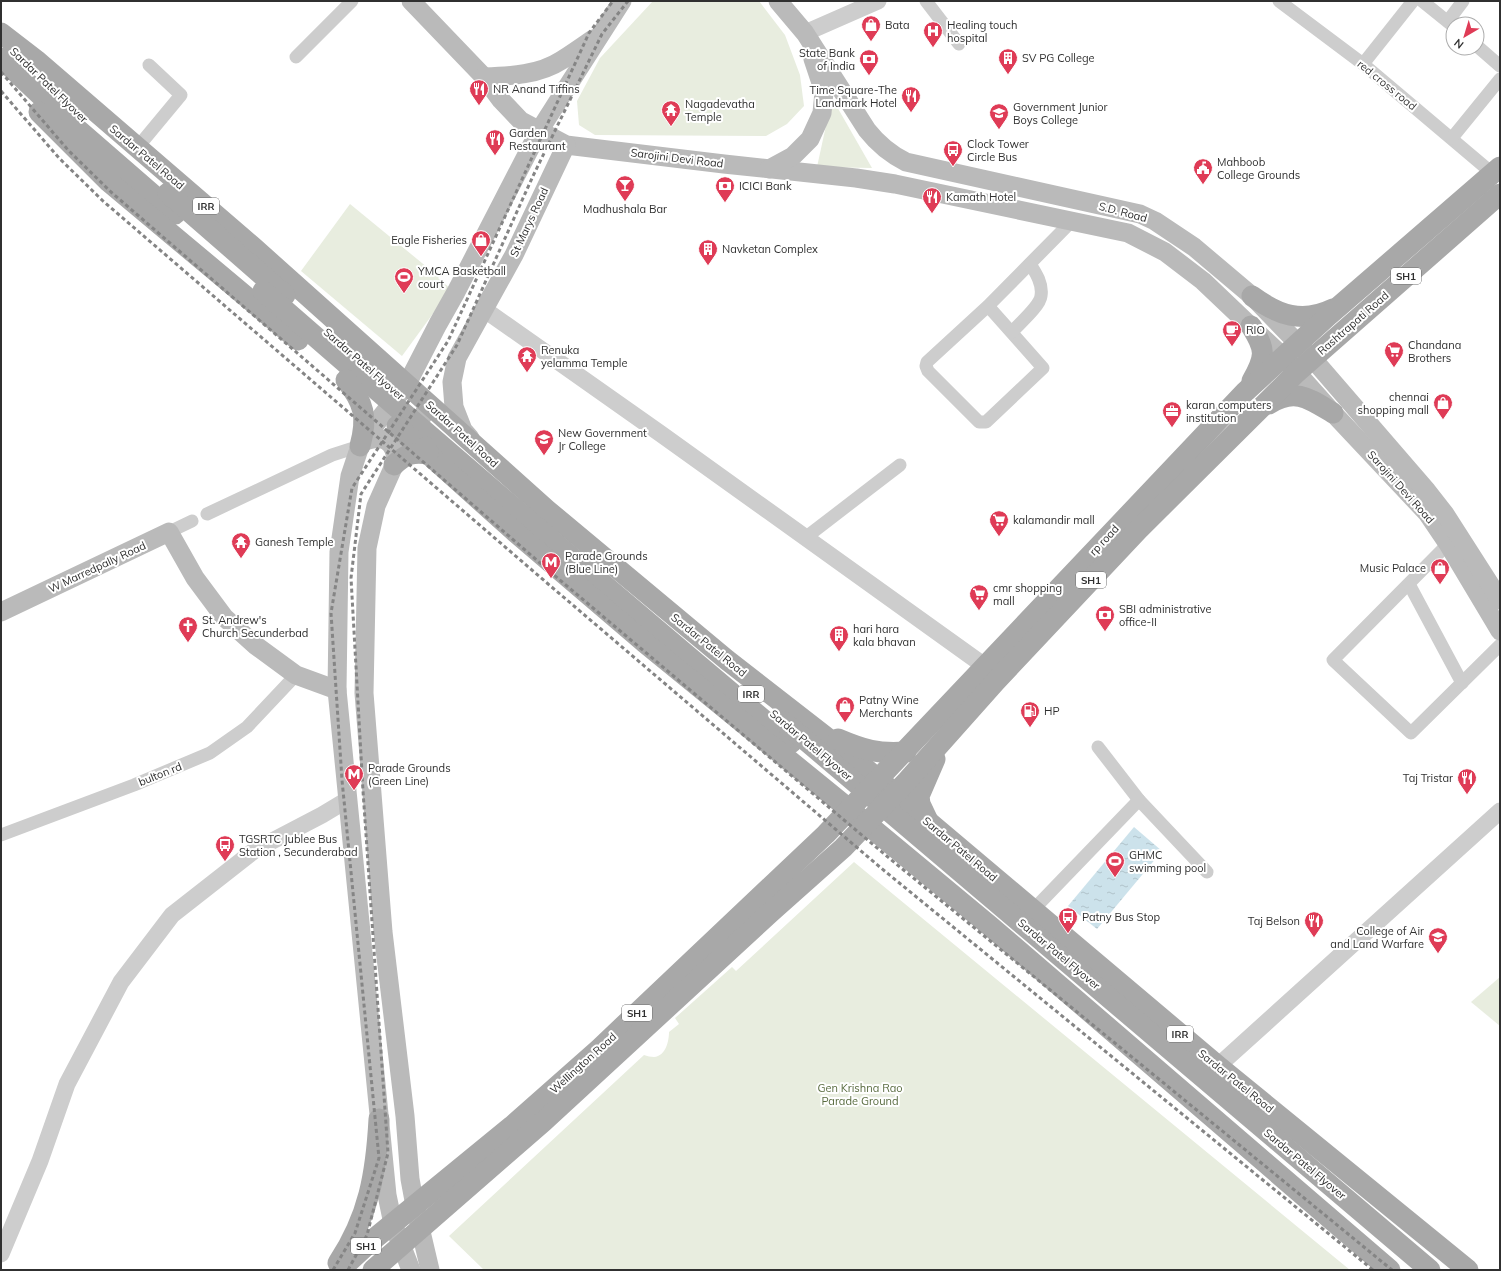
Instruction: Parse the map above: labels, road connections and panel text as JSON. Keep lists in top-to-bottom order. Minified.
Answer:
{"streets":{"main road":["Sardar Patel Flyover","Sardar Patel Road","Sarojini Devi Road","IRR","S.D. Road","St Marys Road","SH1","Rashtrapati Road","rp road","W Marredpally Road","Wellington Road"],"street":["red cross road","bulton rd"]},"crossings":[["red cross road","Rashtrapati Road"],["Sardar Patel Road","IRR"],["Sardar Patel Road","St Marys Road"],["Sardar Patel Road","SH1"],["Sardar Patel Road","rp road"],["Sarojini Devi Road","S.D. Road"],["Sarojini Devi Road","St Marys Road"],["Sarojini Devi Road","SH1"],["Sarojini Devi Road","Rashtrapati Road"],["Sarojini Devi Road","rp road"],["IRR","SH1"],["IRR","Wellington Road"],["S.D. Road","SH1"],["S.D. Road","Rashtrapati Road"],["S.D. Road","rp road"],["SH1","Rashtrapati Road"],["SH1","rp road"],["SH1","Wellington Road"],["Rashtrapati Road","rp road"]],"parks":["Gen Krishna Rao Parade Ground"],"places":{"shop":["Bata","Eagle Fisheries","chennai shopping mall","Music Palace","Patny Wine Merchants"],"hospital":["Healing touch hospital"],"building":["SV PG College","Navketan Complex","hari hara kala bhavan"],"bank":["State Bank of India","ICICI Bank","SBI administrative office-II"],"restaurant":["NR Anand Tiffins","Time Square-The Landmark Hotel","Garden Restaurant","Kamath Hotel","Taj Tristar","Taj Belson"],"temple":["Nagadevatha Temple","Renuka yelamma Temple","Ganesh Temple"],"school or university":["Government Junior Boys College","New Government Jr College","College of Air and Land Warfare"],"bus stop":["Clock Tower Circle Bus","TGSRTC Jublee Bus Station , Secunderabad","Patny Bus Stop"],"public building":["Mahboob College Grounds"],"bar":["Madhushala Bar"],"sports":["YMCA Basketball court","GHMC swimming pool"],"cafe":["RIO"],"supermarket":["Chandana Brothers","kalamandir mall","cmr shopping mall"],"office":["karan computers institution"],"metro station":["Parade Grounds (Blue Line)","Parade Grounds (Green Line)"],"church":["St. Andrew's Church Secunderbad"],"fuel station":["HP"]},"north":"bottom left"}
